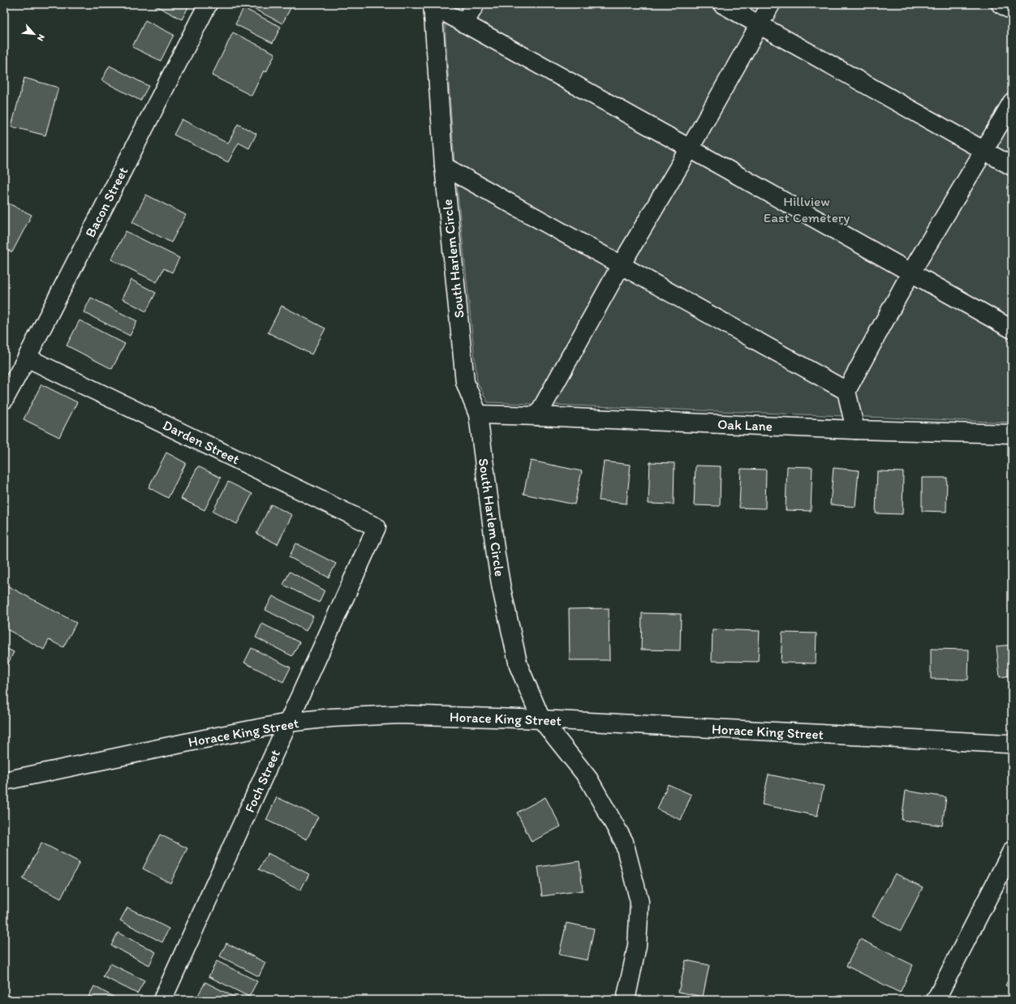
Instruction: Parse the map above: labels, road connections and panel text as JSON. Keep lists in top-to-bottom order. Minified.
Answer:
{"streets":{"street":["Bacon Street","South Harlem Circle","Oak Lane","Darden Street","Horace King Street","Foch Street"]},"crossings":[["Bacon Street","Darden Street"],["South Harlem Circle","Oak Lane"],["South Harlem Circle","Horace King Street"],["Darden Street","Foch Street"],["Horace King Street","Foch Street"]],"parks":["Hillview East Cemetery"],"north":"bottom right"}
